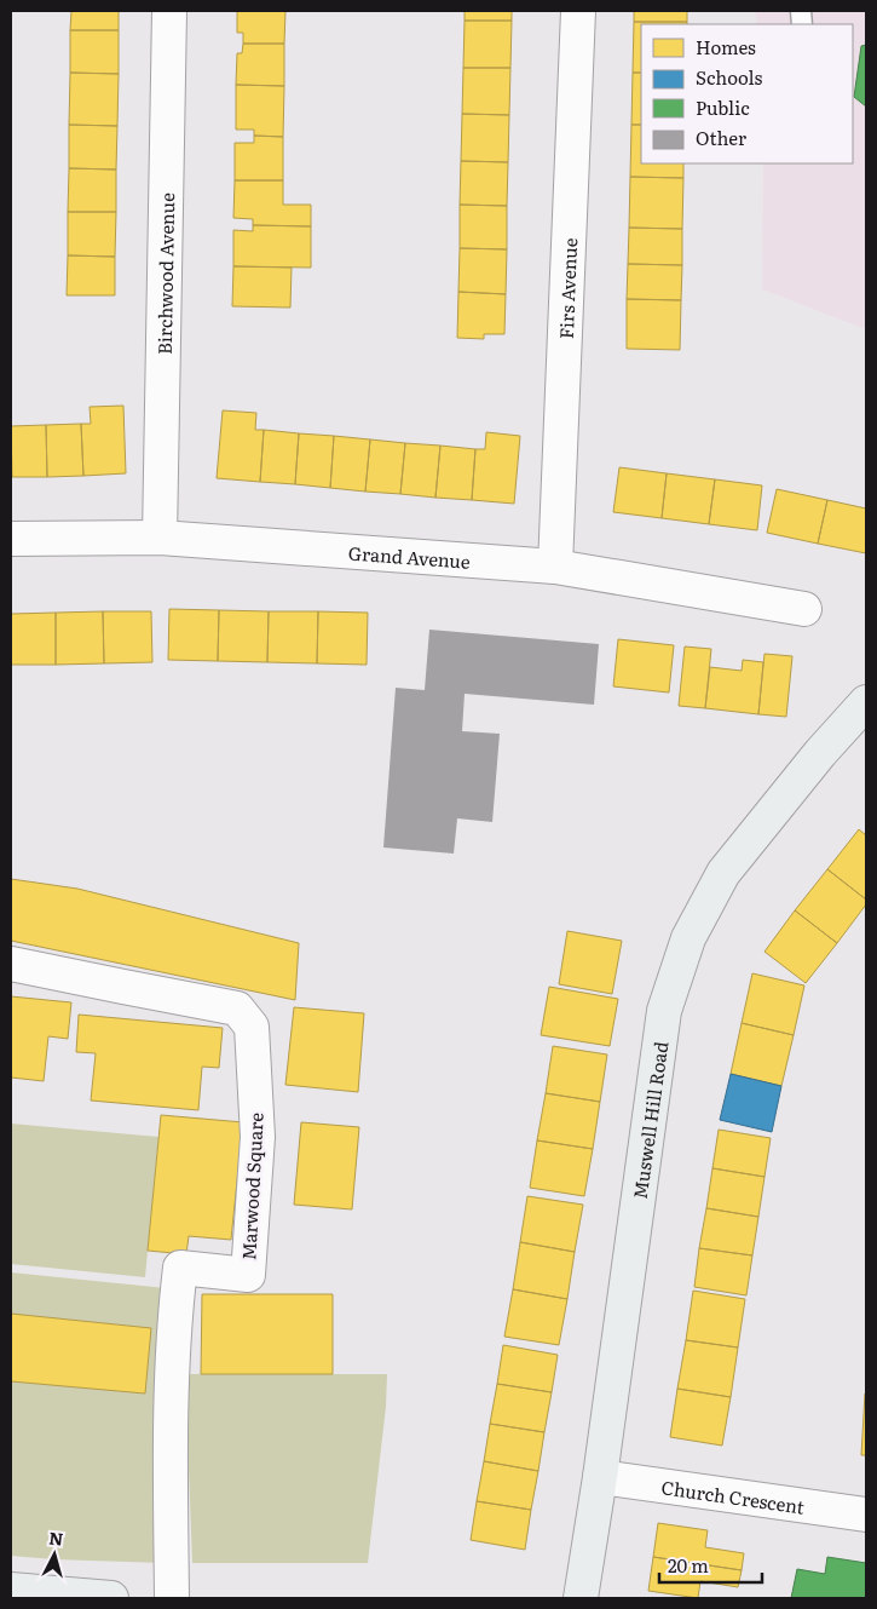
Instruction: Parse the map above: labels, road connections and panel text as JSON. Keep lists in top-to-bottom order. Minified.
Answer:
{"streets":{"main road":["Muswell Hill Road"],"street":["Birchwood Avenue","Firs Avenue","Grand Avenue","Marwood Square","Church Crescent"]},"crossings":[["Birchwood Avenue","Grand Avenue"],["Firs Avenue","Grand Avenue"],["Muswell Hill Road","Church Crescent"]],"legend":["Homes","Schools","Public","Other"],"scale_bar":"20 m","north":"top"}
